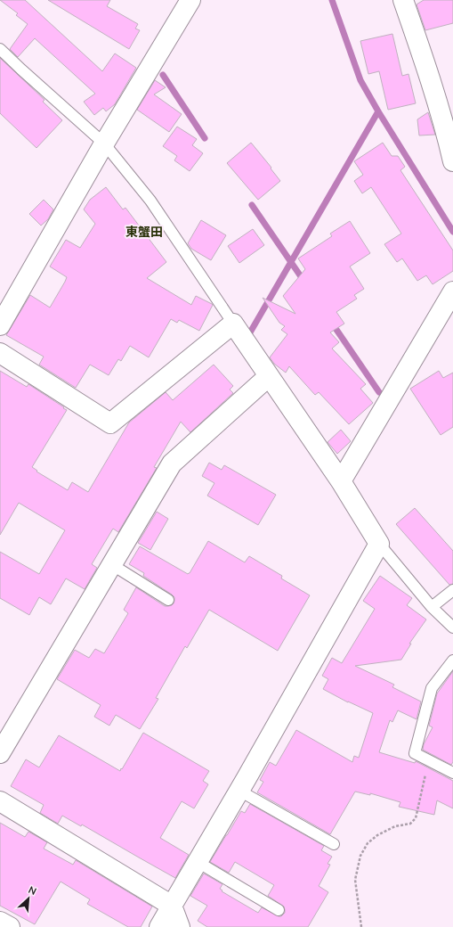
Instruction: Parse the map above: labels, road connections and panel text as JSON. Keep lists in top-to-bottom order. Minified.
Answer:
{"districts":["東蟹田"],"north":"top right"}
